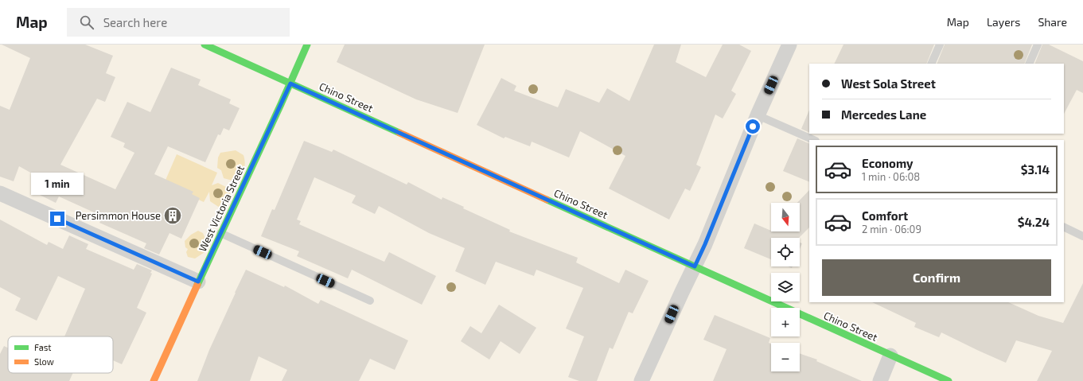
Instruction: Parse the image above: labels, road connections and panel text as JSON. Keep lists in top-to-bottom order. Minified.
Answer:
{"streets":{"street":["Chino Street","West Victoria Street"]},"crossings":[["Chino Street","West Victoria Street"]],"places":{"building":["Persimmon House"]},"legend":["Fast","Slow"],"north":"bottom","page":{"header":"Map","search":"Search here","nav":["Map","Layers","Share"],"banner":["West Sola Street","Mercedes Lane"],"list":[{"name":"Economy","note":"1 min · 06:08","value":"$3.14"},{"name":"Comfort","note":"2 min · 06:09","value":"$4.24"}],"bubble":"1 min","map_buttons":["+","−"],"buttons":"Confirm"}}
